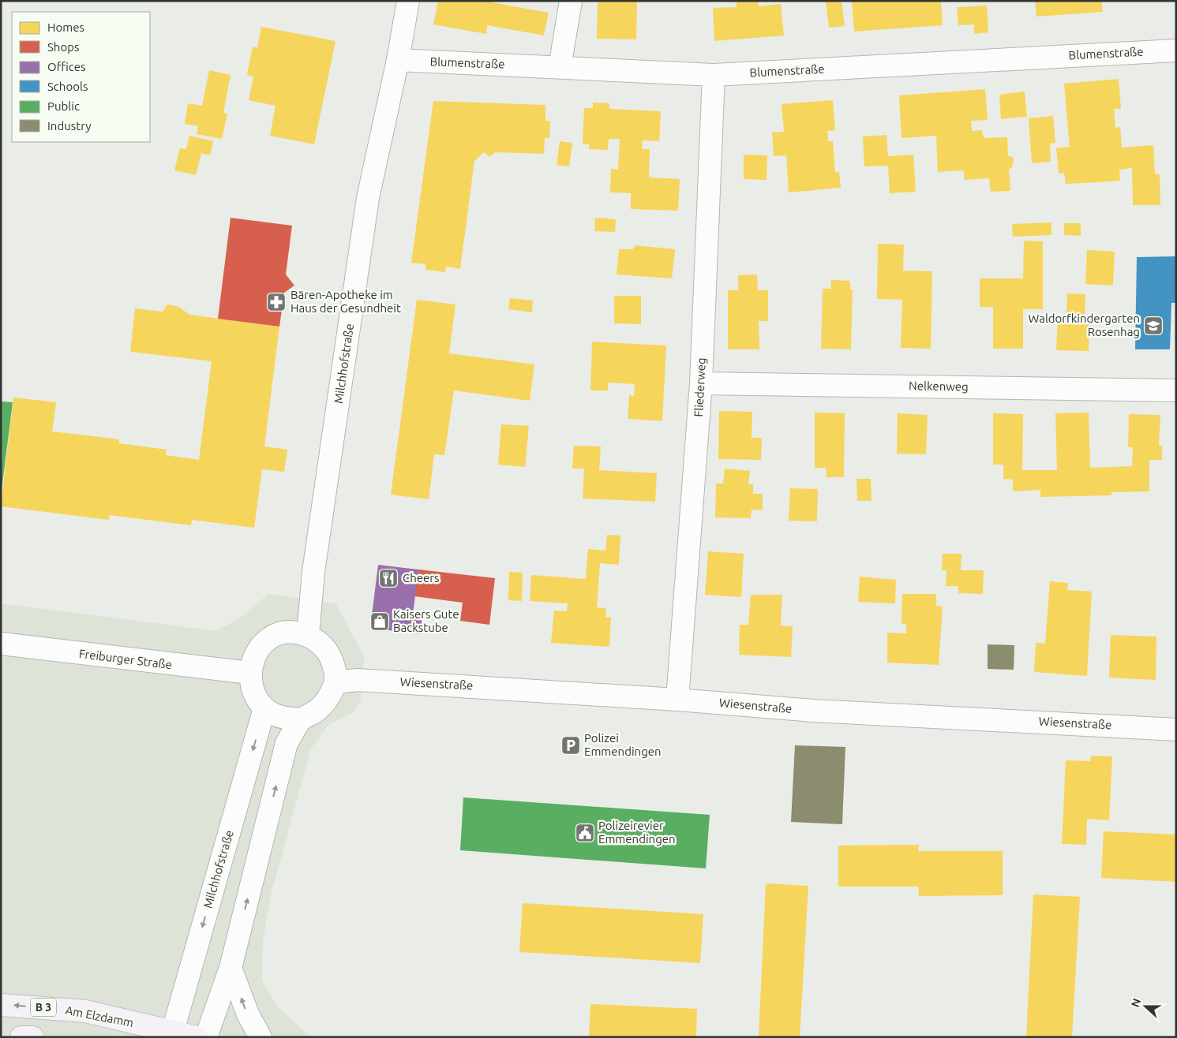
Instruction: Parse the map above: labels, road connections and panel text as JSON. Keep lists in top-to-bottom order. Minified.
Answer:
{"streets":{"main road":["B 3","Am Elzdamm"],"street":["Blumenstraße","Milchhofstraße","Nelkenweg","Fliederweg","Freiburger Straße","Wiesenstraße"]},"crossings":[["Blumenstraße","Milchhofstraße"],["Blumenstraße","Fliederweg"],["Milchhofstraße","Freiburger Straße"],["Milchhofstraße","Wiesenstraße"],["Milchhofstraße","Am Elzdamm"],["Nelkenweg","Fliederweg"],["Fliederweg","Wiesenstraße"],["Freiburger Straße","Wiesenstraße"]],"one_way":["Am Elzdamm"],"places":{"pharmacy":["Bären-Apotheke im Haus der Gesundheit"],"school or university":["Waldorfkindergarten Rosenhag"],"restaurant":["Cheers"],"shop":["Kaisers Gute Backstube"],"parking":["Polizei Emmendingen"],"public building":["Polizeirevier Emmendingen"]},"legend":["Homes","Shops","Offices","Schools","Public","Industry"],"north":"left"}
